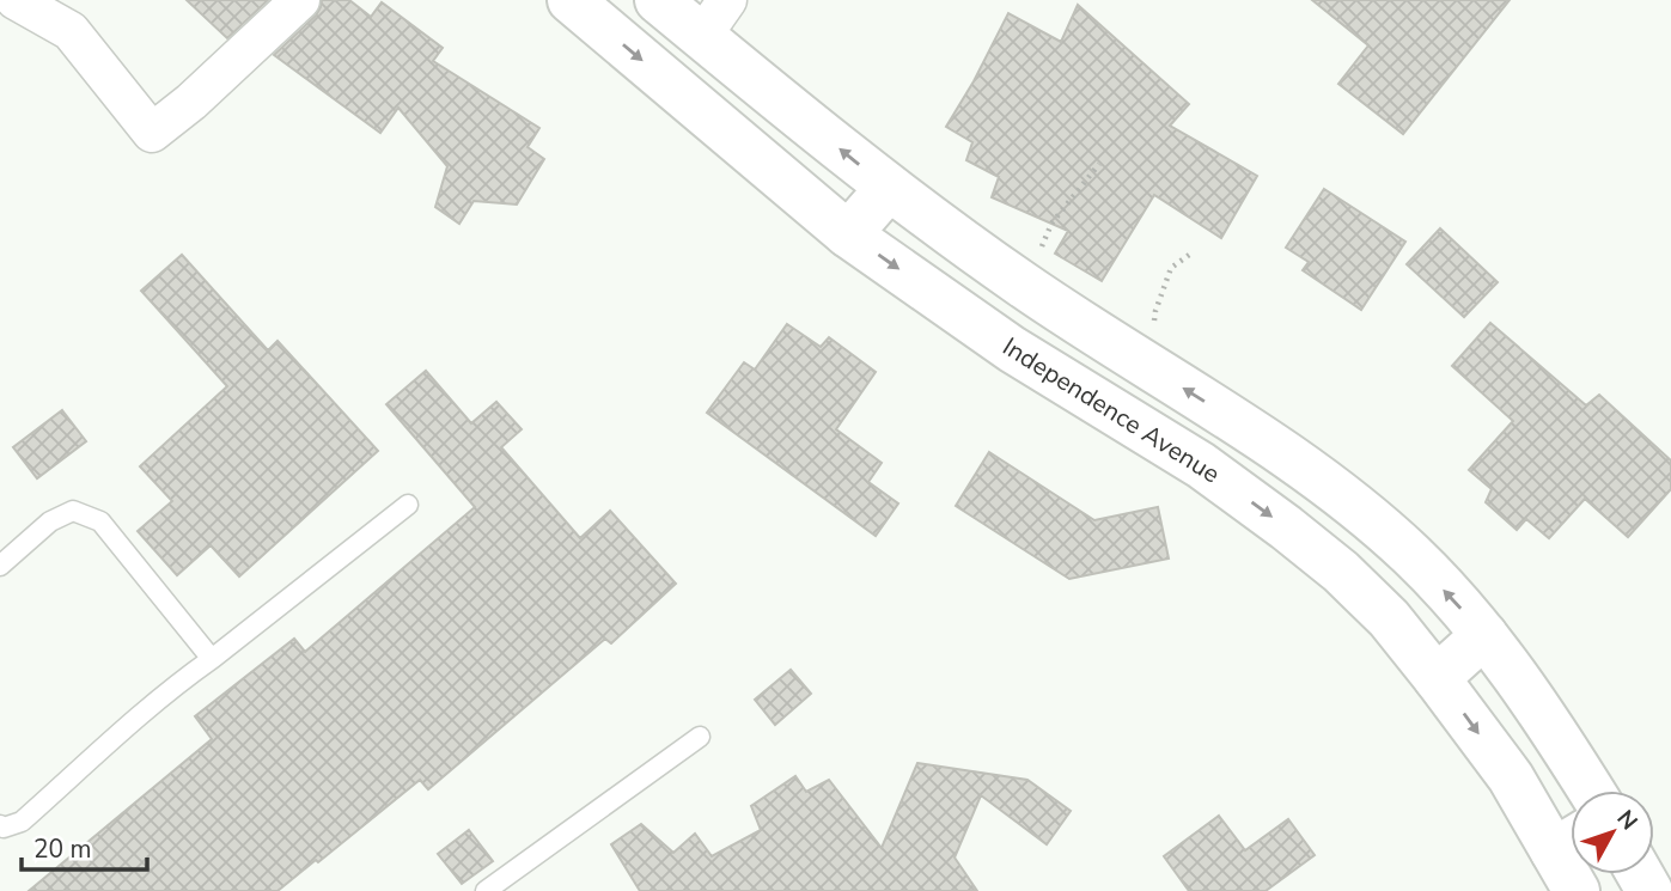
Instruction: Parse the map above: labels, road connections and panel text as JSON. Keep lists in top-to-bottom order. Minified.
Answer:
{"streets":{"main road":["Independence Avenue"]},"scale_bar":"20 m","north":"top right"}
